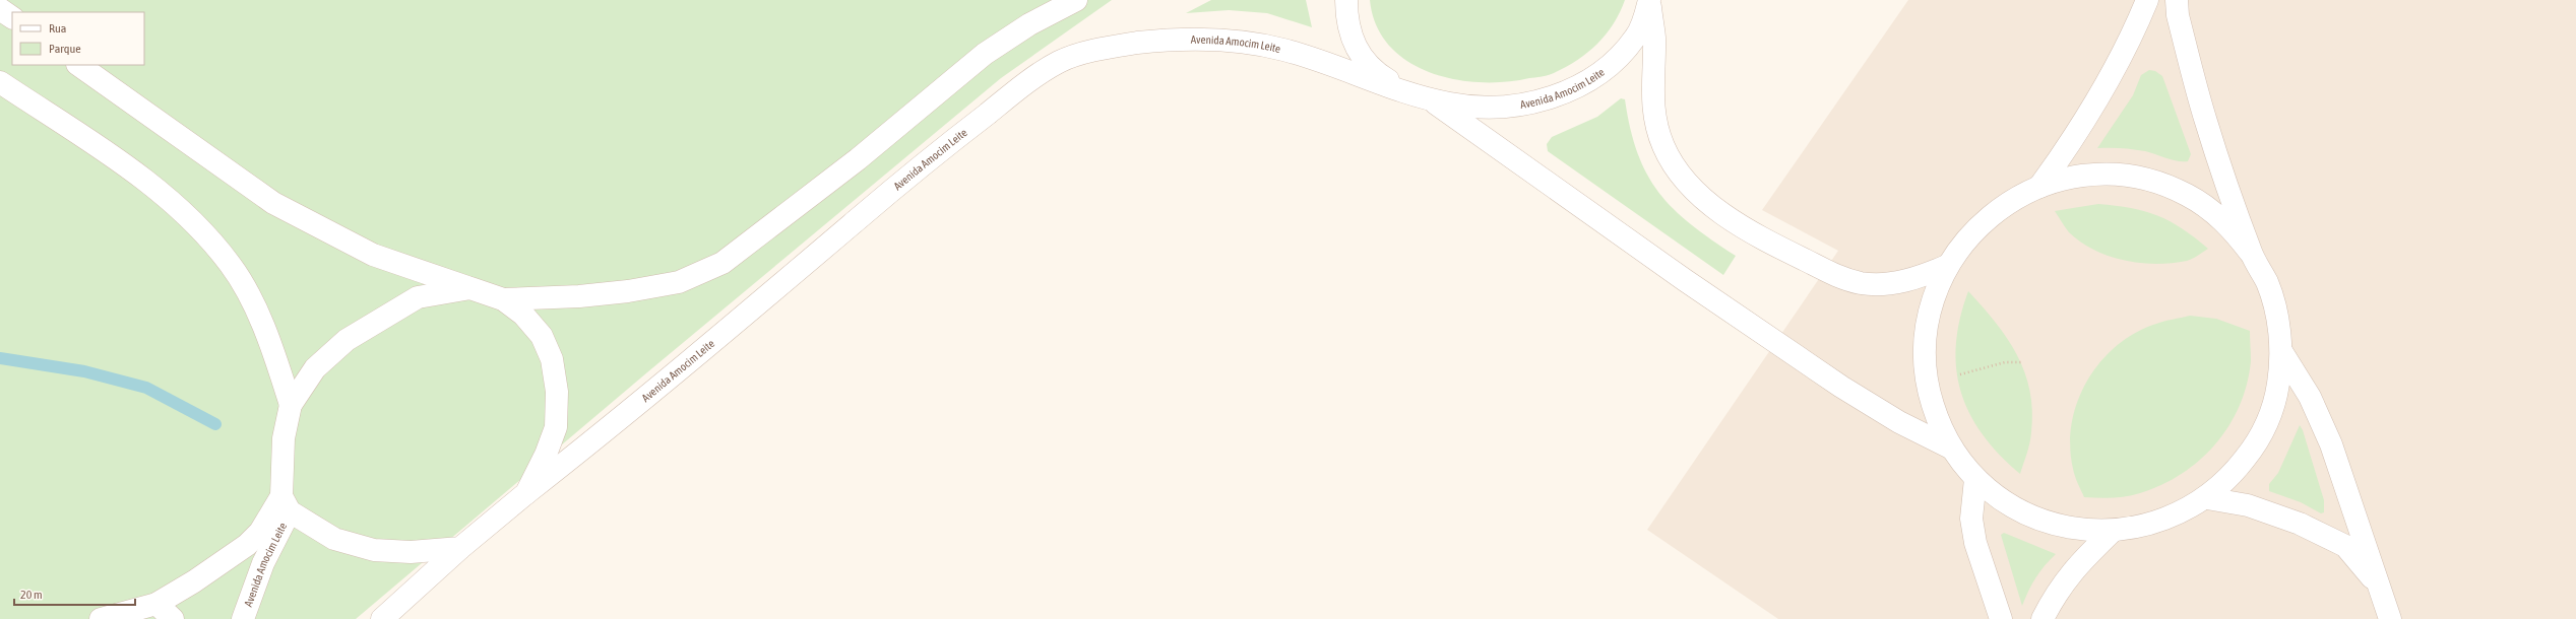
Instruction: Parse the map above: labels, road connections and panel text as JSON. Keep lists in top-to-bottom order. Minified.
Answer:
{"streets":{"street":["Avenida Amocim Leite"]},"legend":["Rua","Parque"],"scale_bar":"20 m"}
